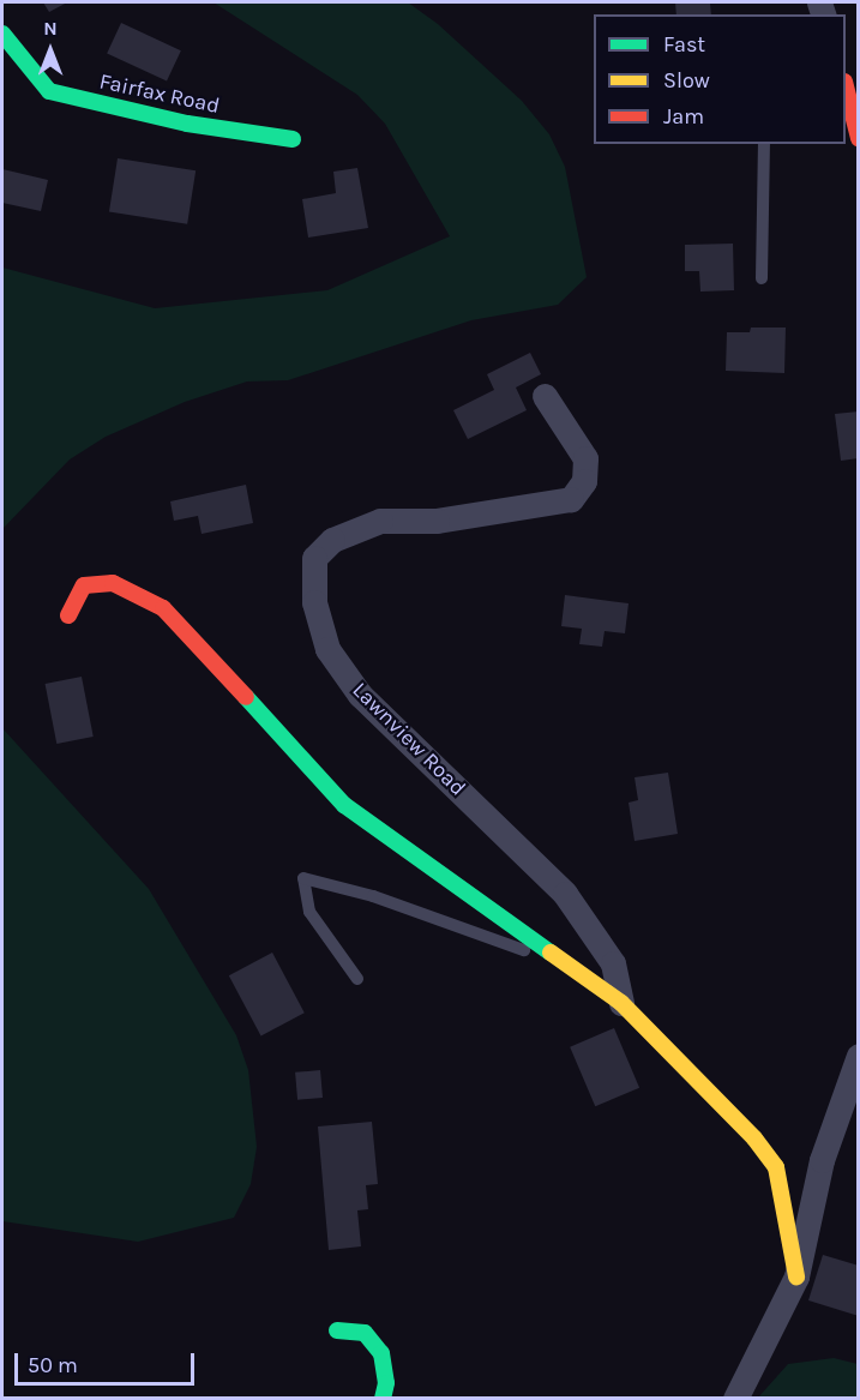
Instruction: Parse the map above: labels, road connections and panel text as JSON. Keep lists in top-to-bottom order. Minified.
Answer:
{"streets":{"street":["Fairfax Road","Lawnview Road"]},"legend":["Fast","Slow","Jam"],"scale_bar":"50 m","north":"top"}
